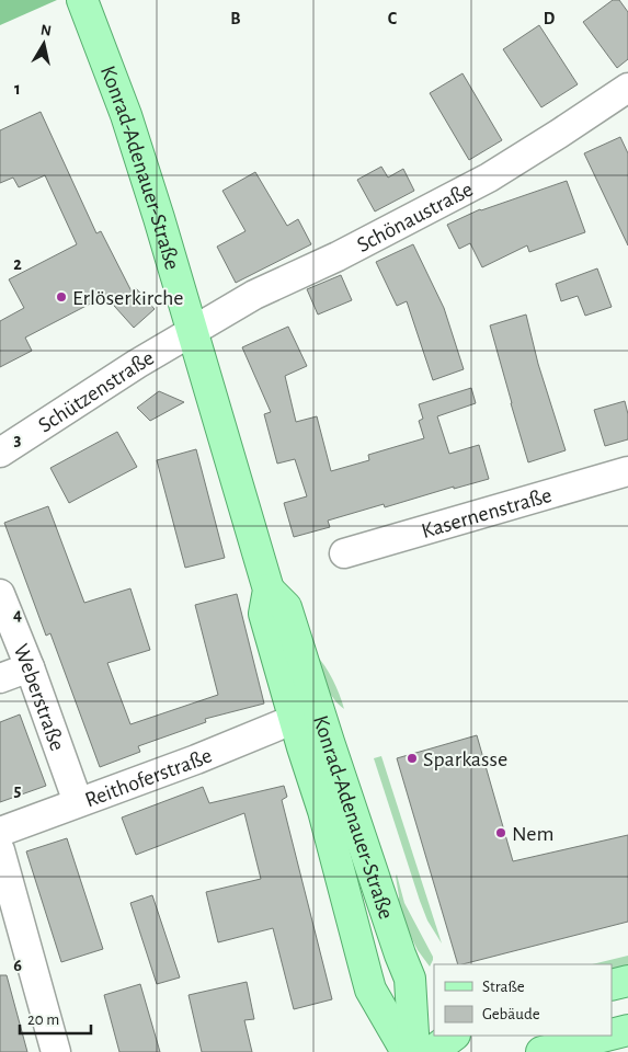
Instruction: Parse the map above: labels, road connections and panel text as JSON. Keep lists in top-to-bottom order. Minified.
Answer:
{"streets":{"main road":["Konrad-Adenauer-Straße"],"street":["Schönaustraße","Schützenstraße","Kasernenstraße","Weberstraße","Reithoferstraße"]},"crossings":[["Konrad-Adenauer-Straße","Schönaustraße"],["Konrad-Adenauer-Straße","Schützenstraße"],["Konrad-Adenauer-Straße","Reithoferstraße"],["Schönaustraße","Schützenstraße"],["Weberstraße","Reithoferstraße"]],"places":["Erlöserkirche","Sparkasse","Nem"],"legend":["Straße","Gebäude"],"scale_bar":"20 m","north":"top","grid":{"columns":["B","C","D"],"rows":["1","2","3","4","5","6"]}}
